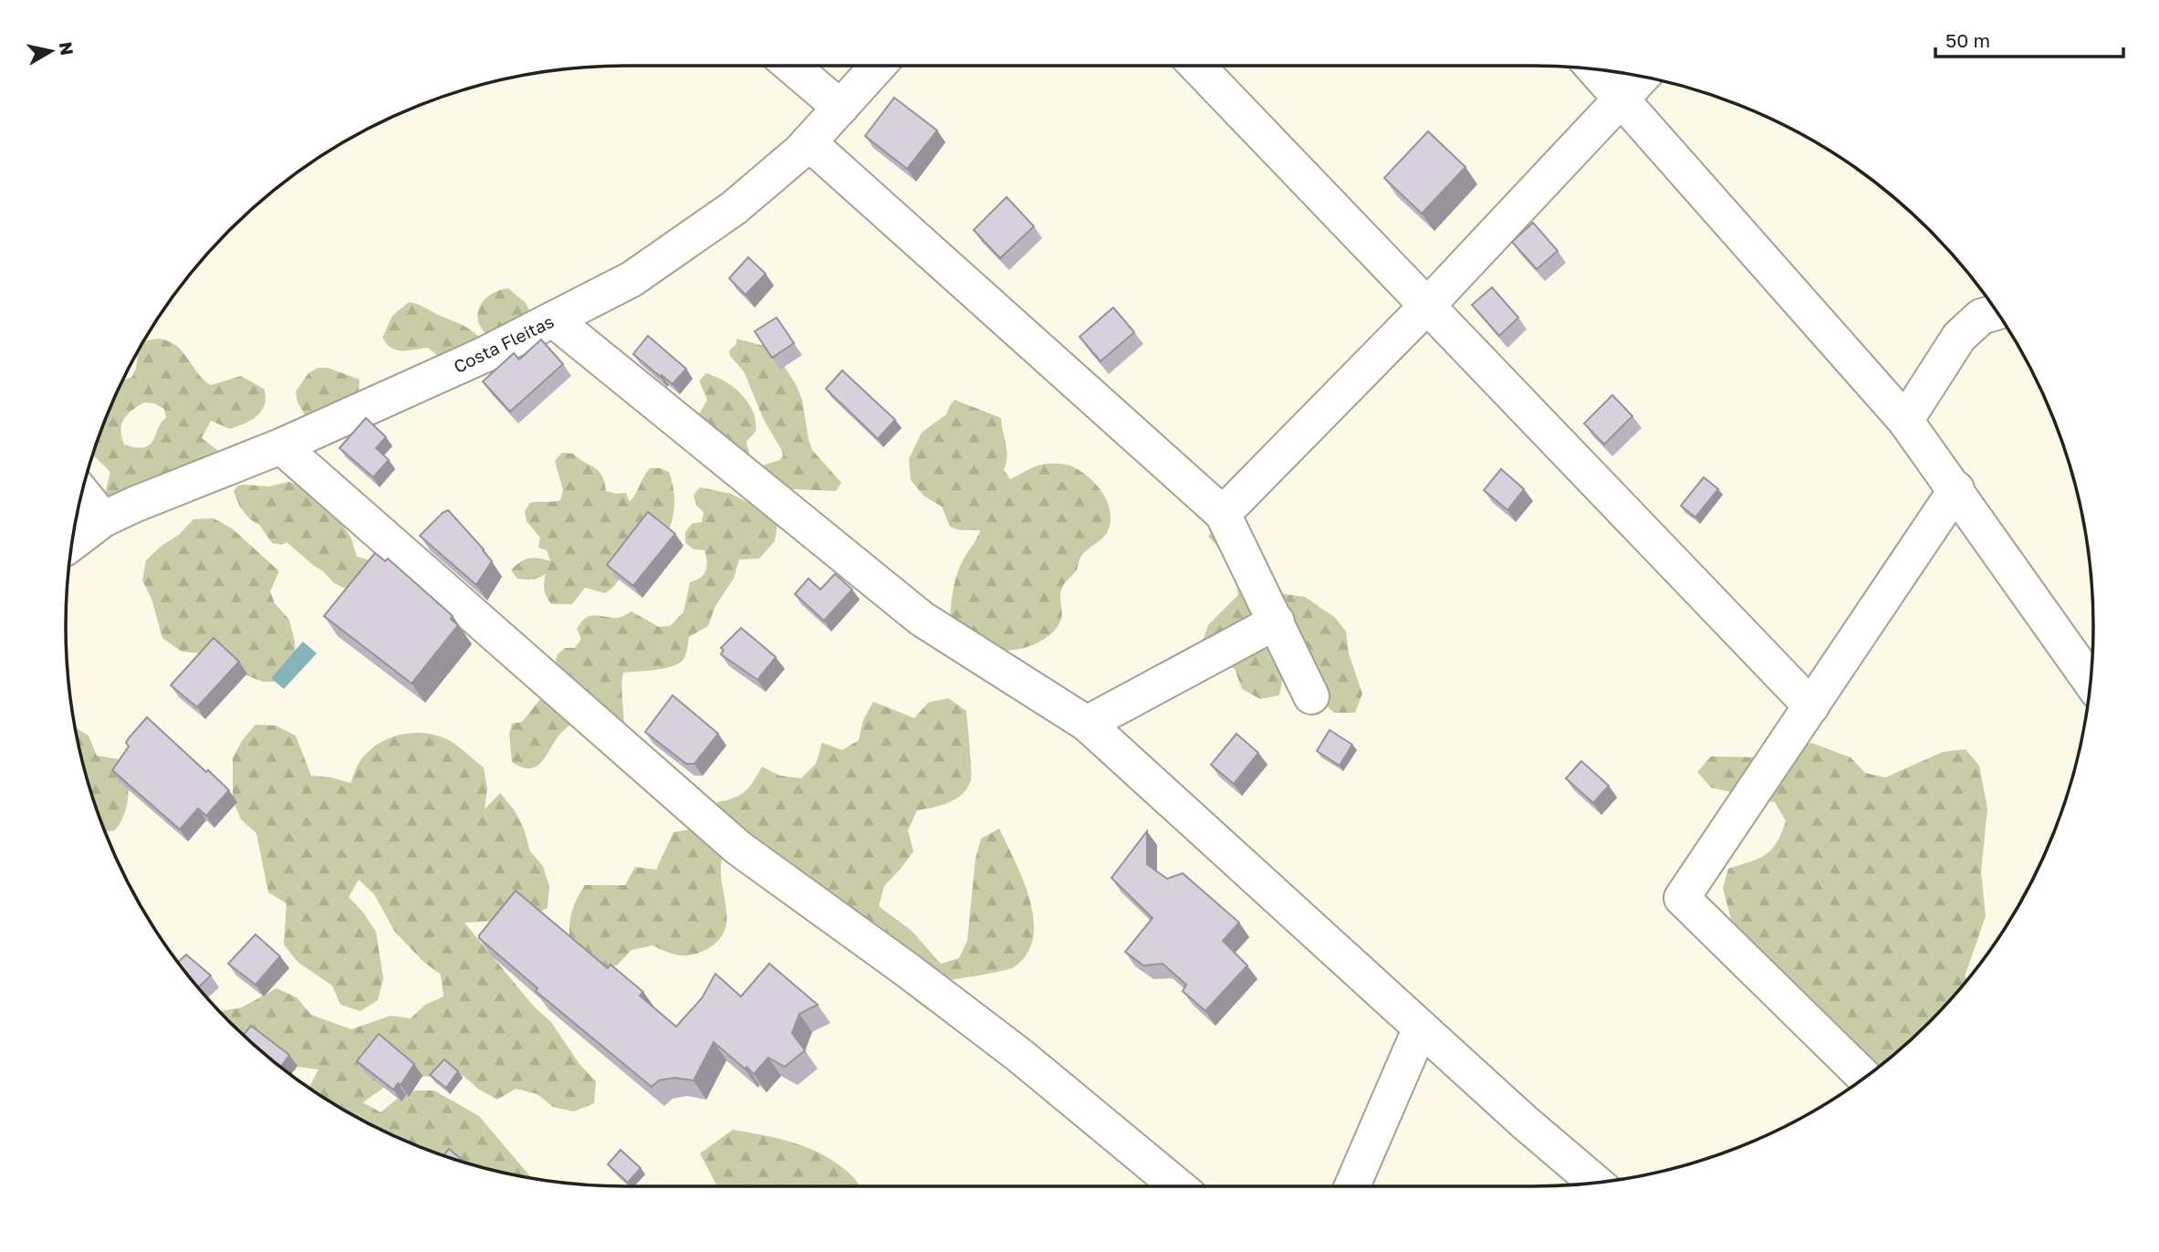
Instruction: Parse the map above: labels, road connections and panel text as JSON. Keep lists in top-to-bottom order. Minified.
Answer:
{"streets":{"main road":["Costa Fleitas"]},"scale_bar":"50 m","north":"right"}
